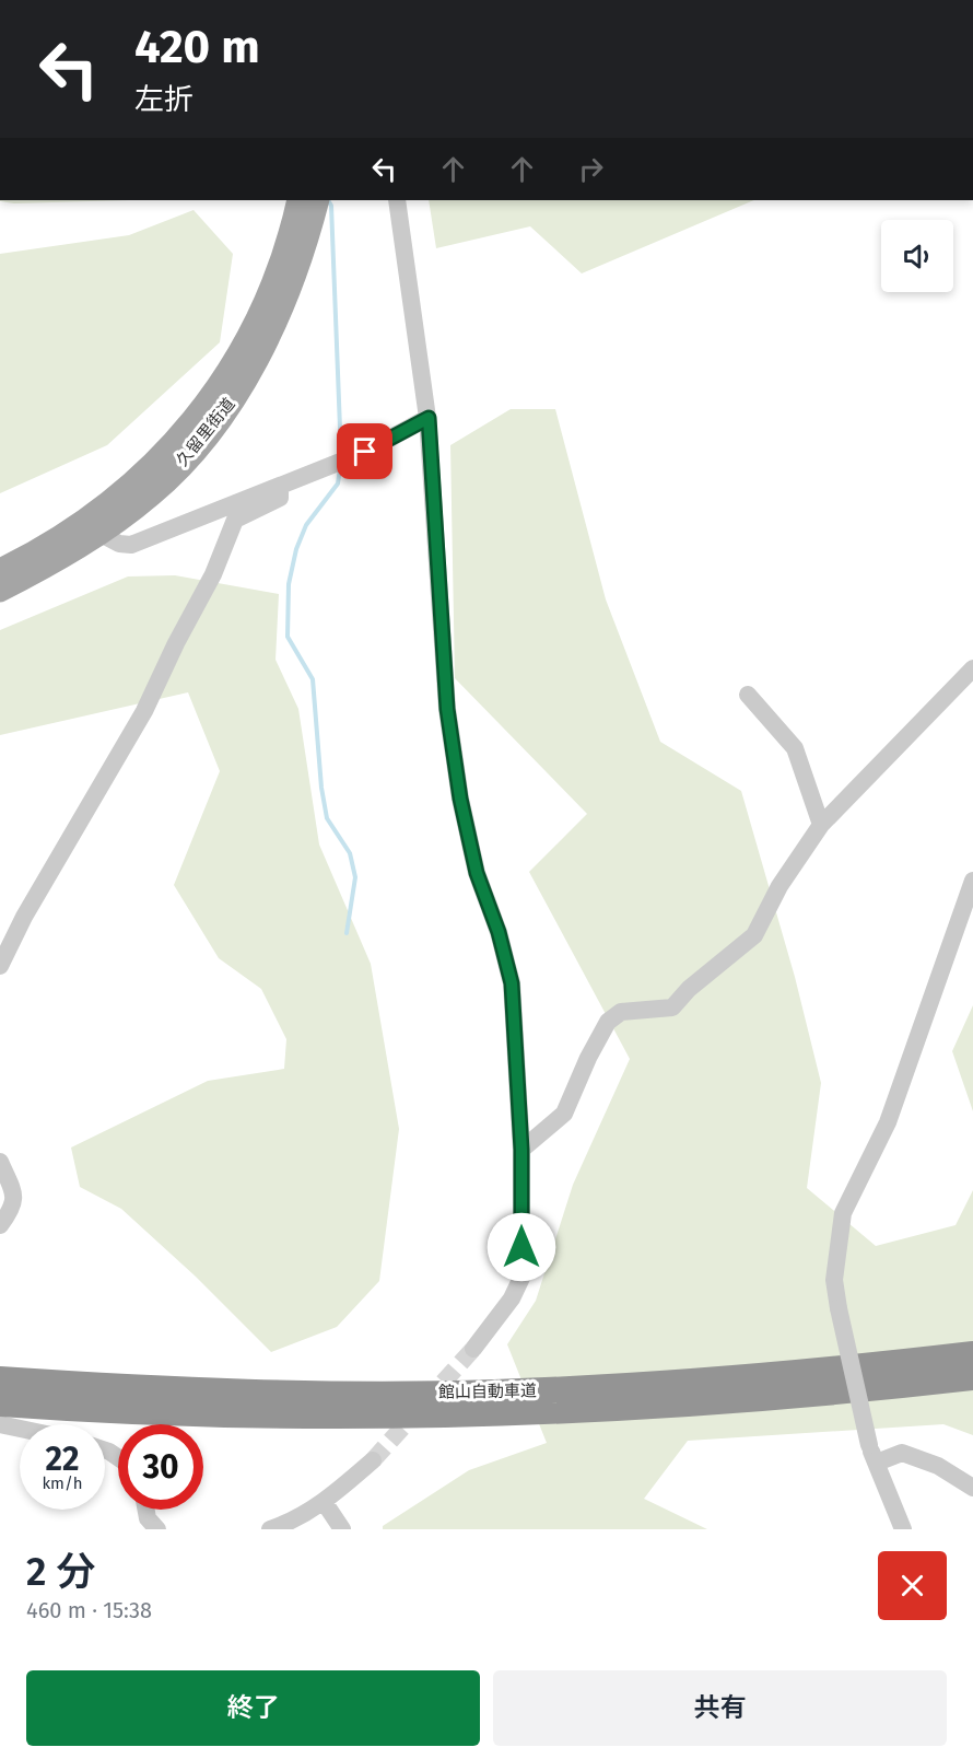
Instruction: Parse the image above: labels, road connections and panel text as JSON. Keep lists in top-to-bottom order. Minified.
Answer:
{"streets":{"highway":["館山自動車道"],"main road":["久留里街道"]},"page":{"turn":["420 m","左折"],"speed":"22 km/h","limit":"30","heading":["2 分","460 m · 15:38"],"buttons":["終了","共有"]}}
